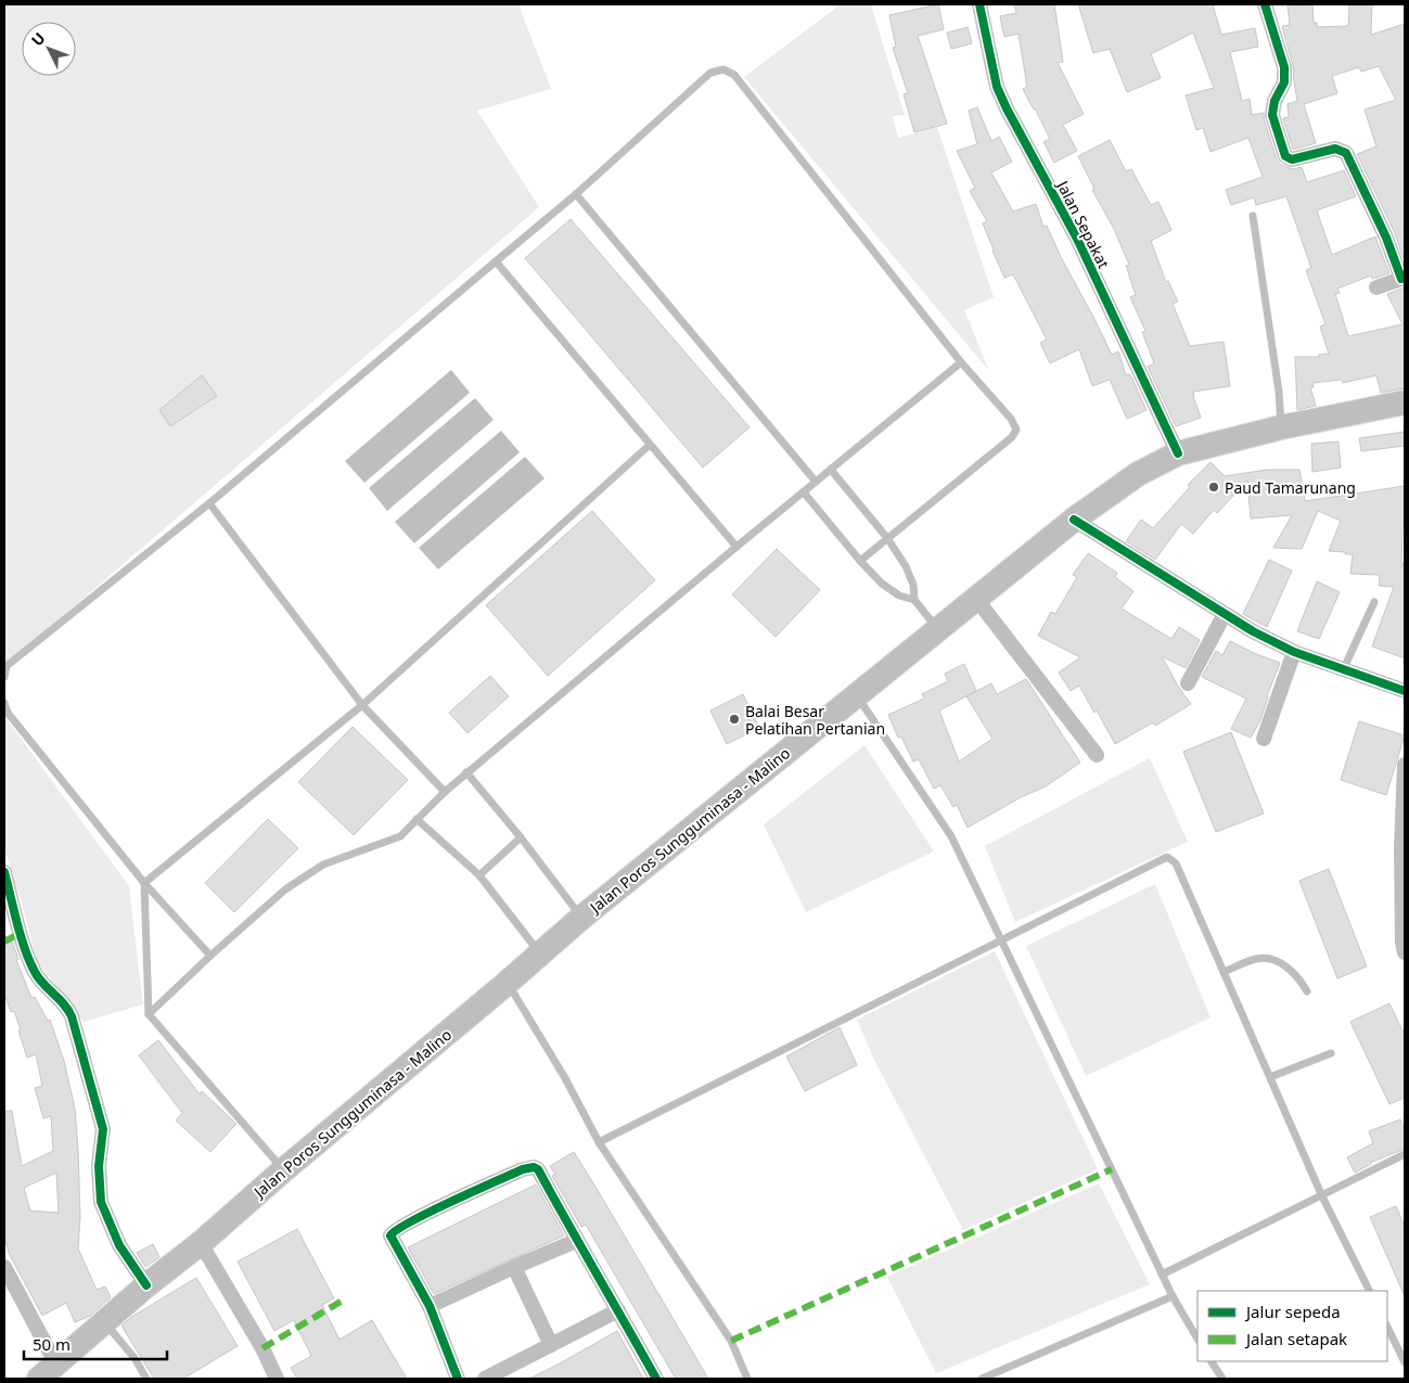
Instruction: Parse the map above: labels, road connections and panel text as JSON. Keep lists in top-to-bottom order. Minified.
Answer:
{"streets":{"main road":["Jalan Poros Sungguminasa - Malino"],"street":["Jalan Sepakat"]},"crossings":[["Jalan Sepakat","Jalan Poros Sungguminasa - Malino"]],"places":["Paud Tamarunang","Balai Besar Pelatihan Pertanian"],"legend":["Jalur sepeda","Jalan setapak"],"scale_bar":"50 m","north":"top left"}
